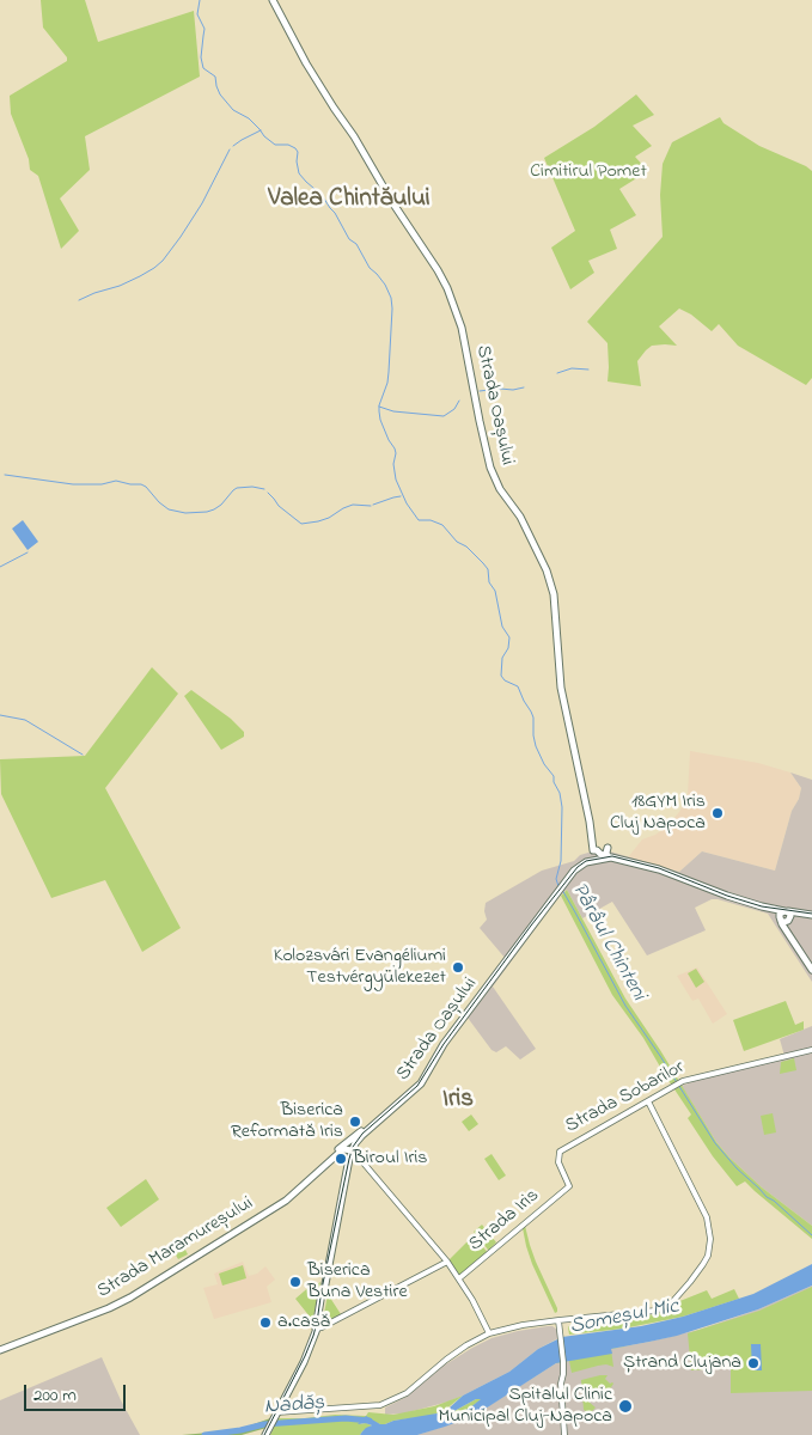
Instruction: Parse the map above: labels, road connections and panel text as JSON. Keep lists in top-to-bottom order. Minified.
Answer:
{"streets":{"main road":["Strada Oașului","Strada Maramureșului"],"street":["Strada Sobarilor","Strada Iris"]},"crossings":[["Strada Oașului","Strada Maramureșului"],["Strada Sobarilor","Strada Iris"]],"districts":["Valea Chintăului","Iris"],"water":["Pârâul Chinteni","Someșul Mic","Nadăș"],"parks":["Cimitirul Pomet"],"places":["18GYM Iris Cluj Napoca","Kolozsvári Evangéliumi Testvérgyülekezet","Biserica Reformată Iris","Biroul Iris","Biserica Buna Vestire","a.casă","Ștrand Clujana","Spitalul Clinic Municipal Cluj-Napoca"],"scale_bar":"200 m"}
